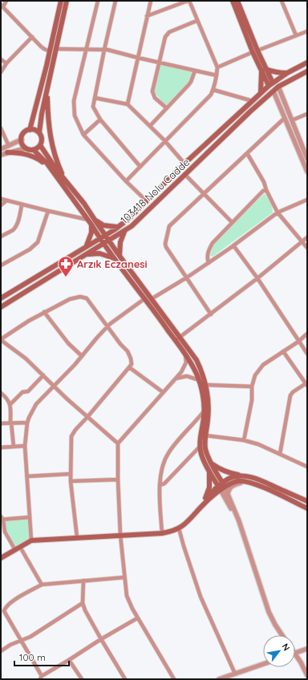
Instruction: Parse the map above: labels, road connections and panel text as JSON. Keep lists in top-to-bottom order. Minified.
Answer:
{"streets":{"main road":["103418 Nolu Cadde"]},"places":{"pharmacy":["Arzık Eczanesi"]},"scale_bar":"100 m","north":"top right"}
